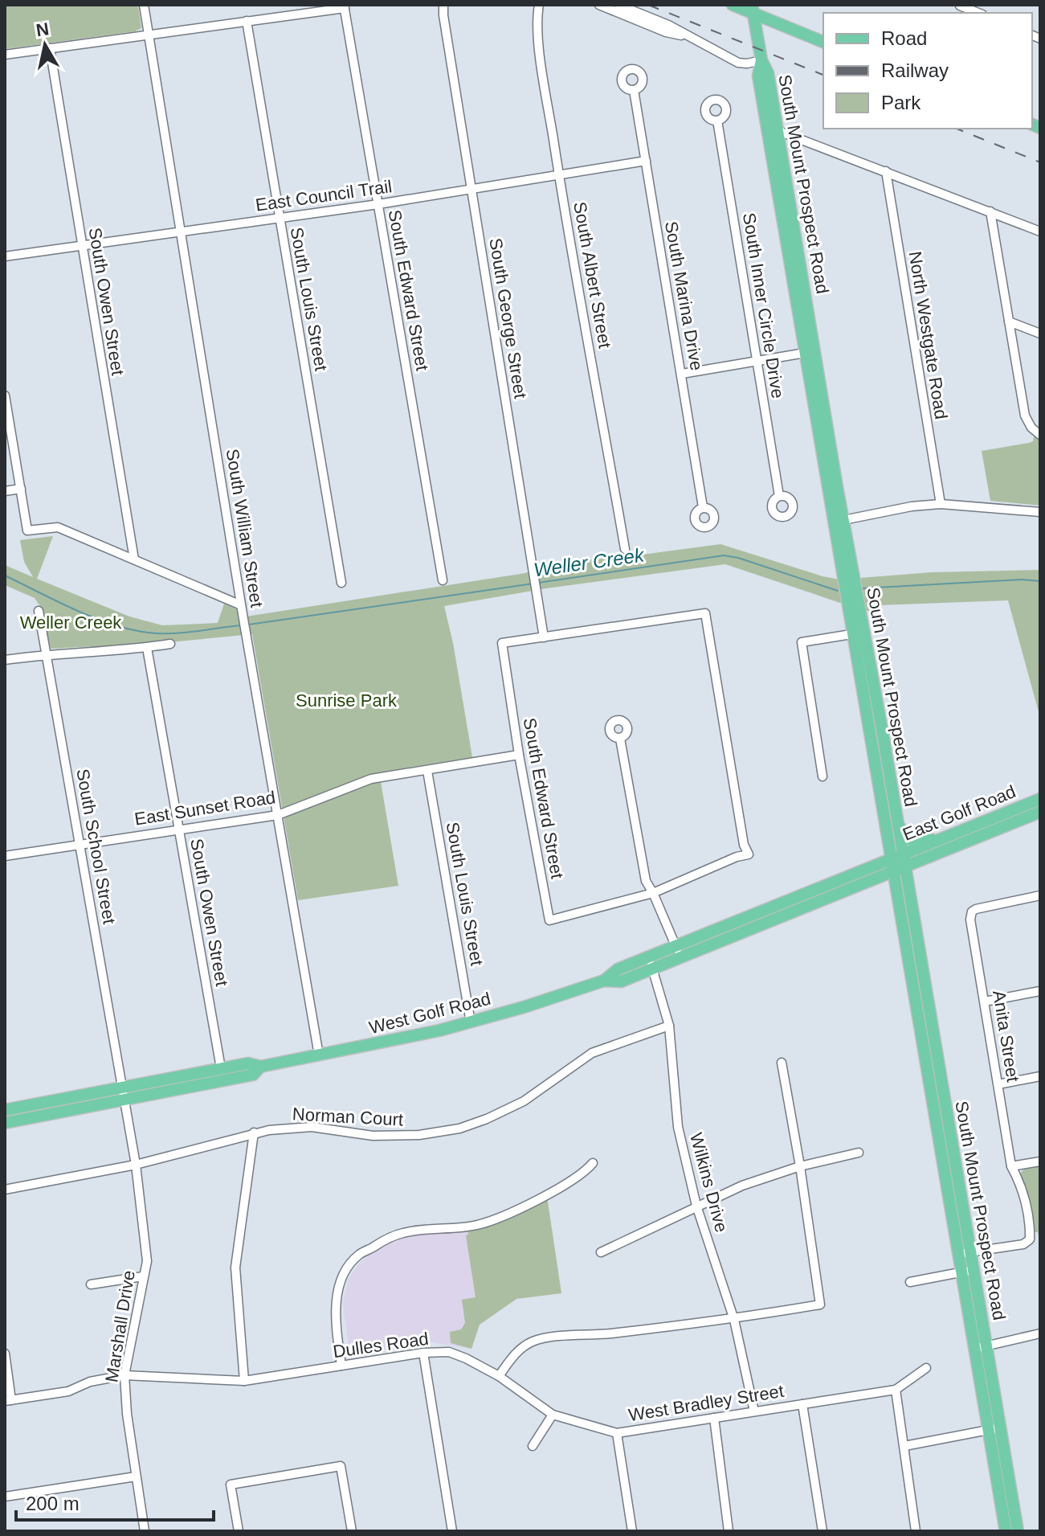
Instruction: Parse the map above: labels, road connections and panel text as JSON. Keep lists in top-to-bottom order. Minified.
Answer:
{"streets":{"main road":["South Mount Prospect Road","East Golf Road","West Golf Road"],"street":["East Council Trail","South Albert Street","South Edward Street","South Marina Drive","South Louis Street","South Owen Street","South Inner Circle Drive","South George Street","North Westgate Road","South William Street","East Sunset Road","South School Street","Anita Street","Norman Court","Wilkins Drive","Marshall Drive","Dulles Road","West Bradley Street"]},"crossings":[["South Mount Prospect Road","East Golf Road"],["South Mount Prospect Road","West Golf Road"],["South Mount Prospect Road","Anita Street"],["East Council Trail","South Albert Street"],["East Council Trail","South Edward Street"],["East Council Trail","South Marina Drive"],["East Council Trail","South Louis Street"],["East Council Trail","South Owen Street"],["East Council Trail","South George Street"],["East Council Trail","South William Street"],["South Edward Street","South George Street"],["South Edward Street","East Sunset Road"],["South Louis Street","East Sunset Road"],["South Louis Street","West Golf Road"],["South Owen Street","East Sunset Road"],["South Owen Street","West Golf Road"],["South William Street","East Sunset Road"],["South William Street","West Golf Road"],["East Sunset Road","South School Street"],["East Golf Road","West Golf Road"],["South School Street","West Golf Road"],["South School Street","Marshall Drive"],["West Golf Road","Wilkins Drive"],["West Golf Road","Marshall Drive"],["Norman Court","Wilkins Drive"],["Norman Court","Marshall Drive"],["Wilkins Drive","West Bradley Street"],["Marshall Drive","Dulles Road"],["Dulles Road","West Bradley Street"]],"water":["Weller Creek"],"parks":["Weller Creek","Sunrise Park"],"legend":["Road","Railway","Park"],"scale_bar":"200 m","north":"top"}
